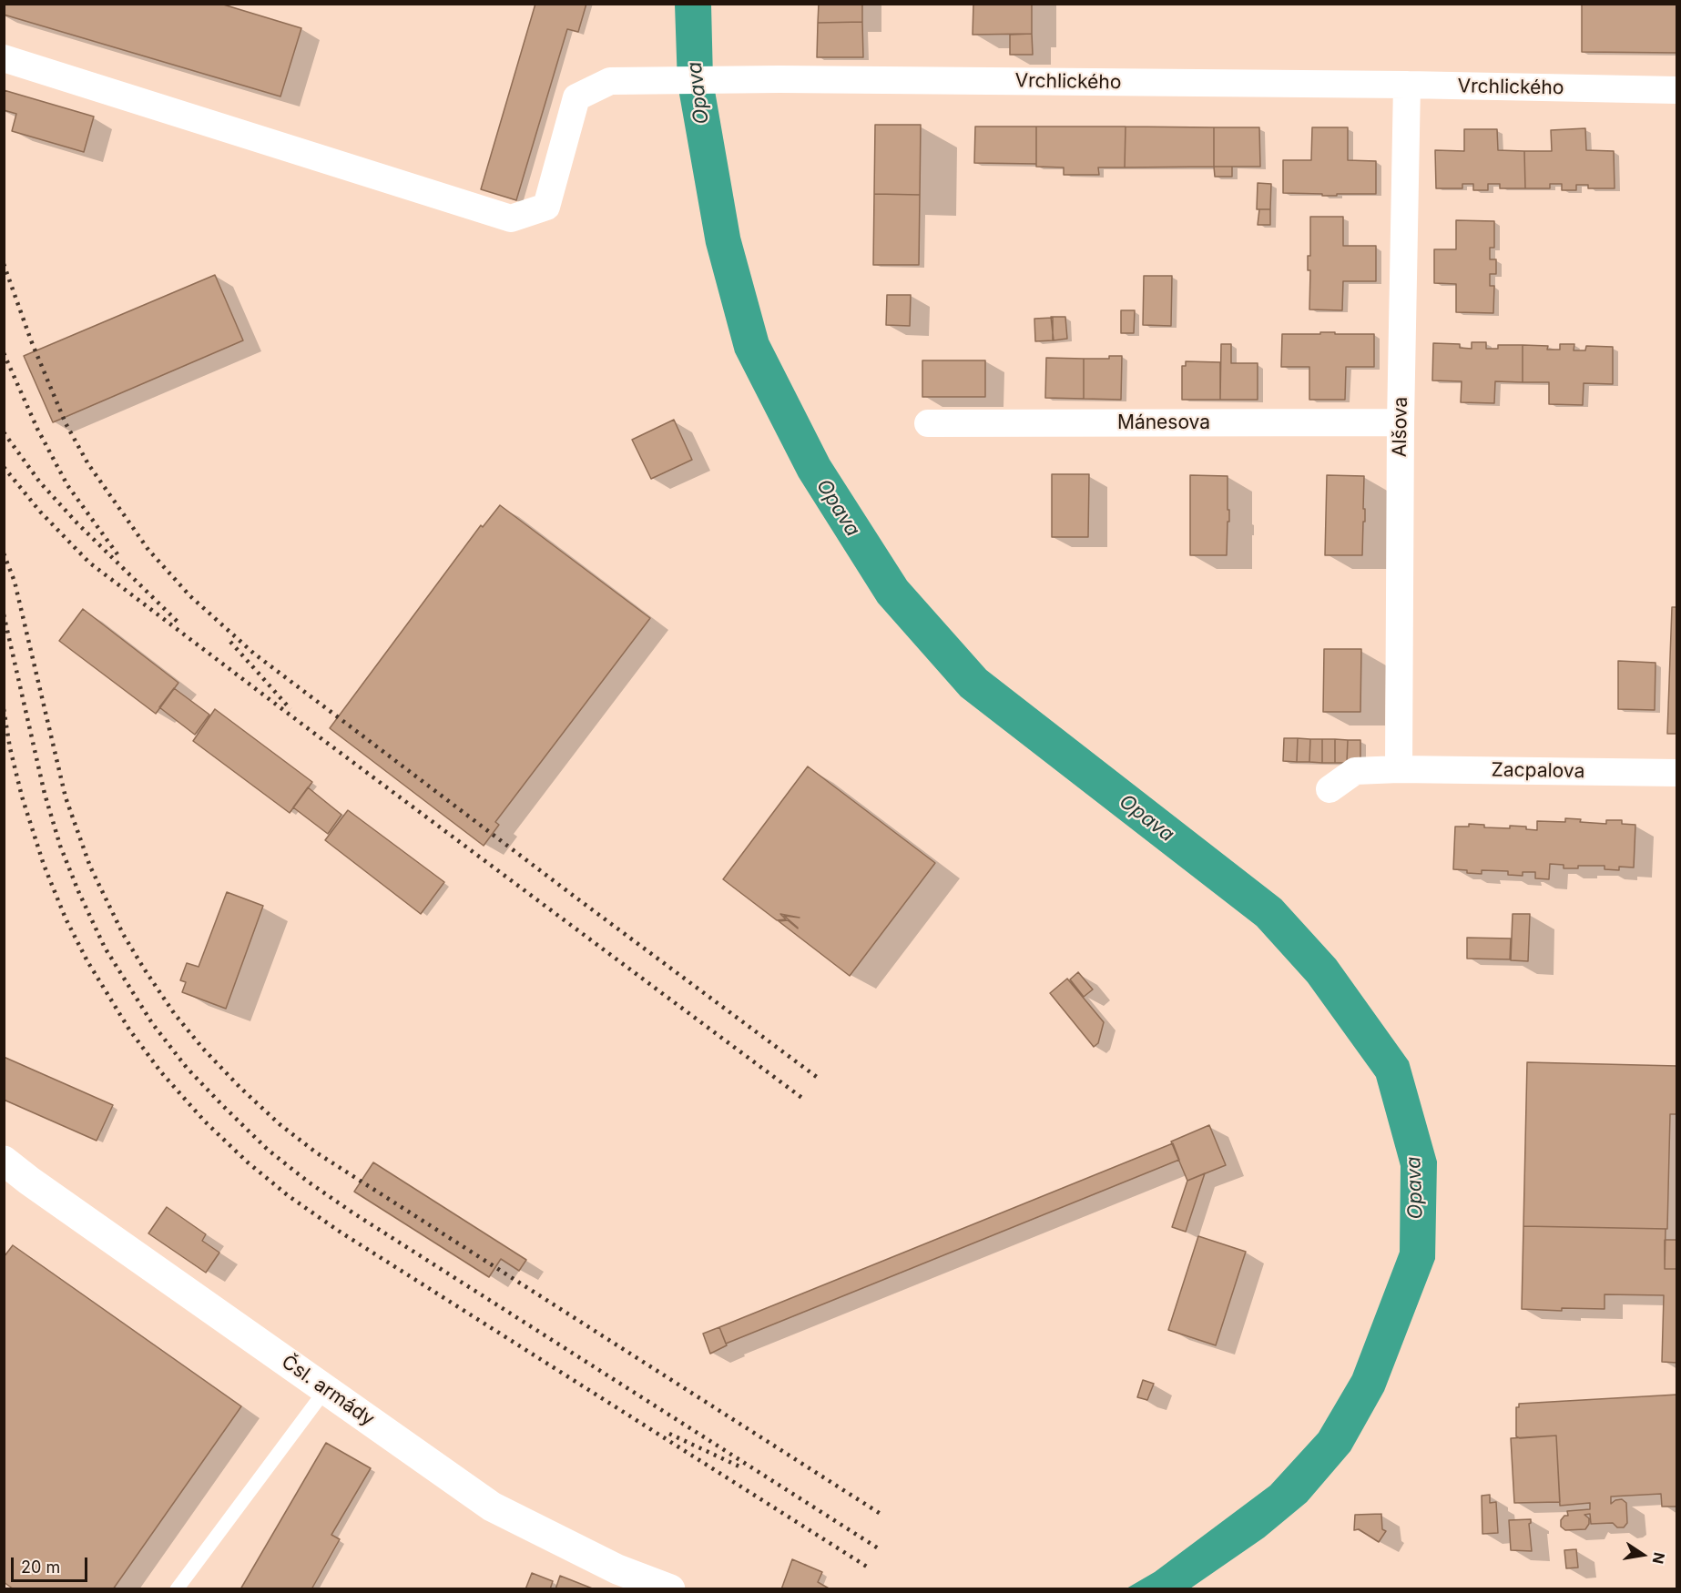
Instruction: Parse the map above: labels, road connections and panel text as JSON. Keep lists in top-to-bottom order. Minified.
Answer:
{"streets":{"main road":["Čsl. armády"],"street":["Vrchlického","Mánesova","Alšova","Zacpalova"]},"crossings":[["Vrchlického","Alšova"],["Mánesova","Alšova"],["Alšova","Zacpalova"]],"water":["Opava"],"scale_bar":"20 m","north":"right"}
